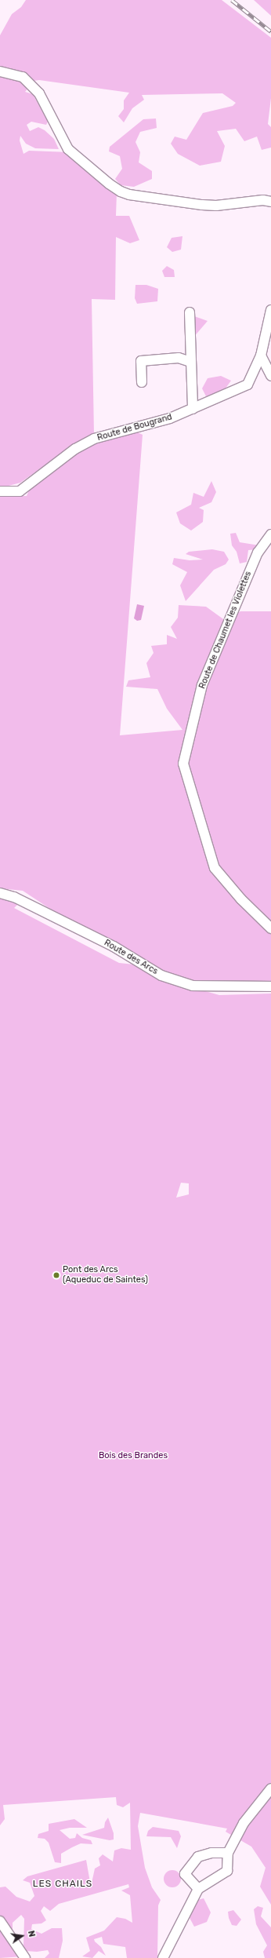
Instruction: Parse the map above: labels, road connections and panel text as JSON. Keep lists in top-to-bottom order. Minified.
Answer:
{"streets":{"street":["Route de Bougrand","Route de Chaumet les Violettes","Route des Arcs"]},"districts":["LES CHAILS"],"parks":["Bois des Brandes"],"places":["Pont des Arcs (Aqueduc de Saintes)"],"north":"right"}
